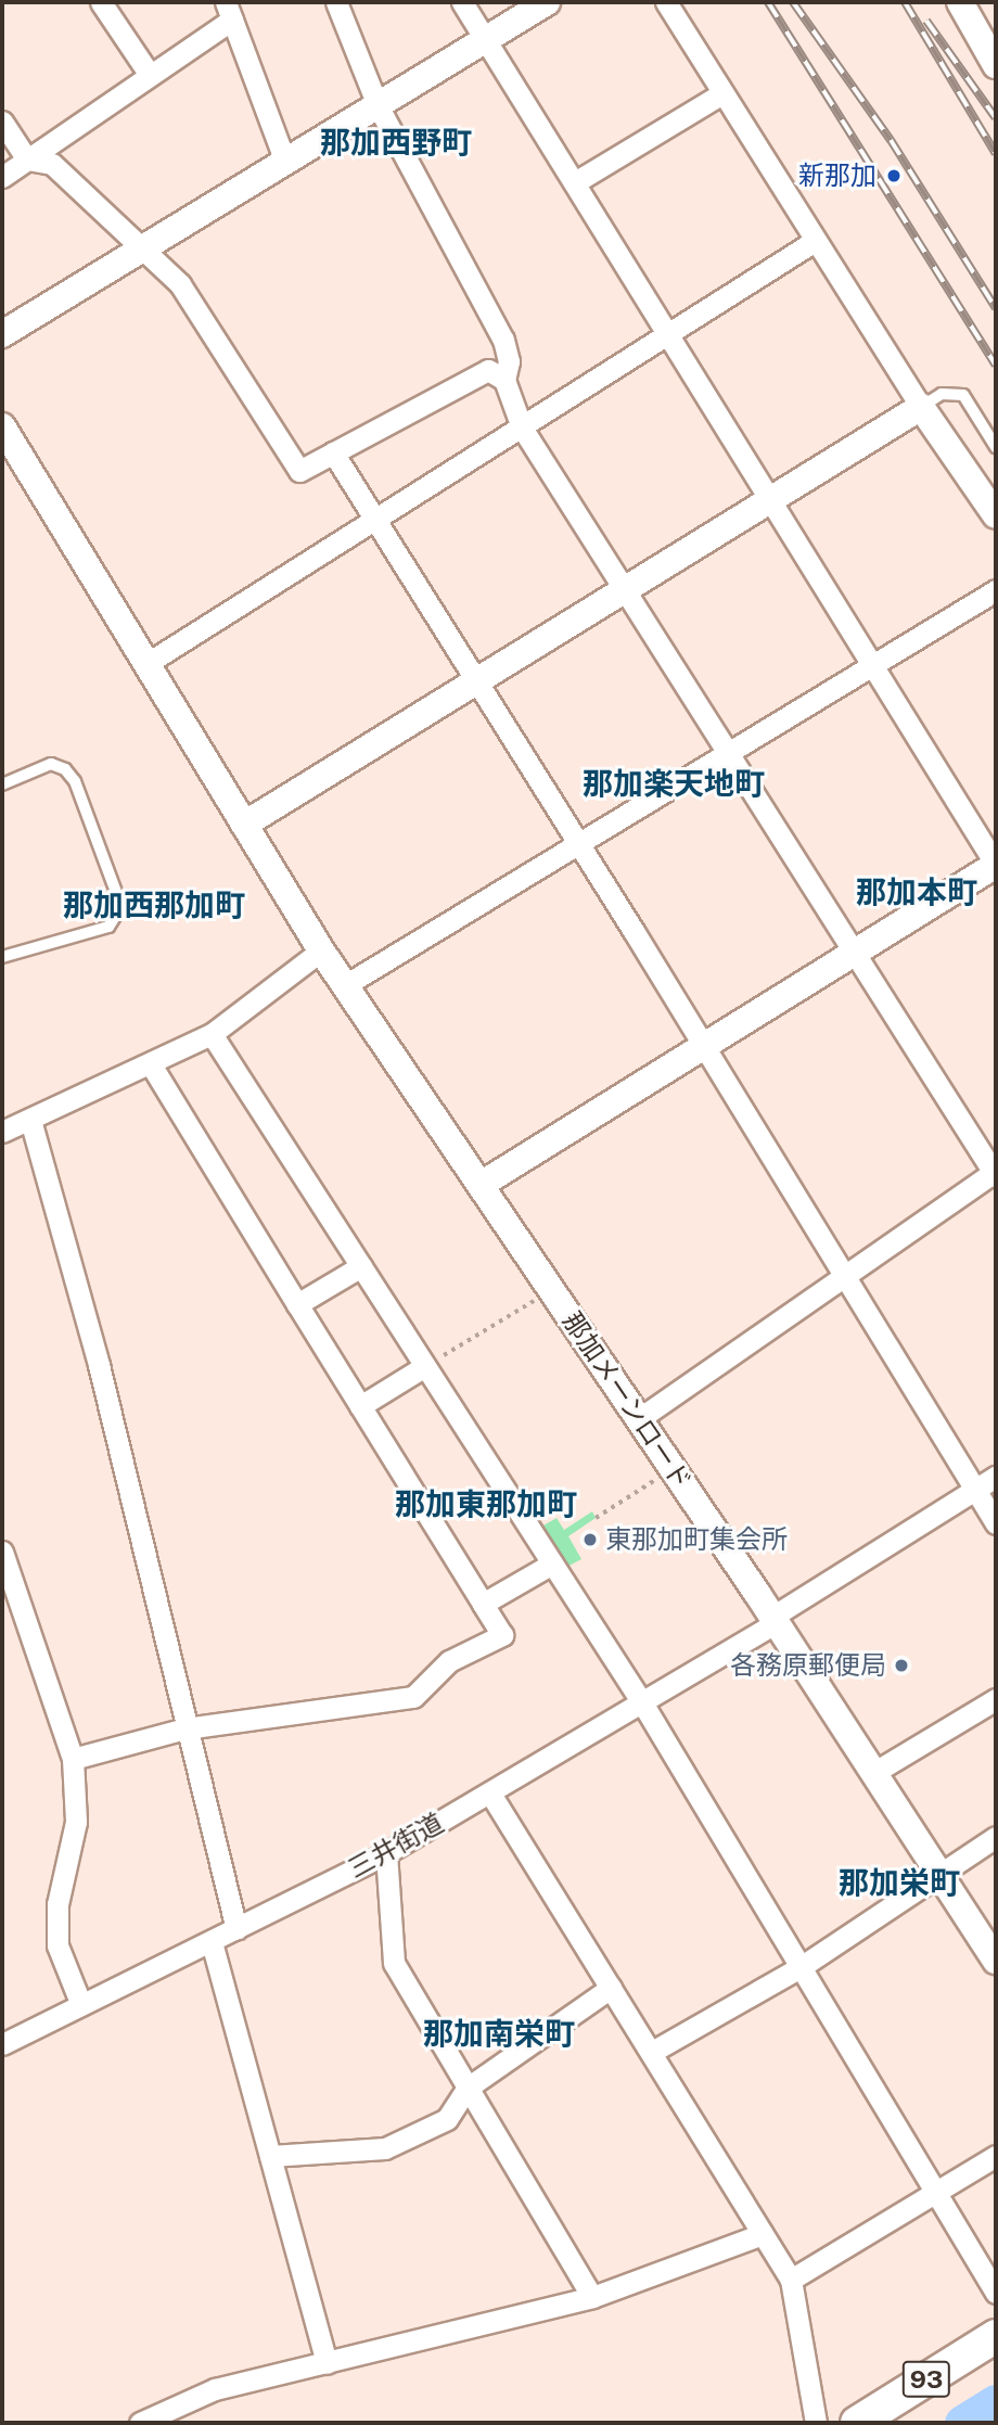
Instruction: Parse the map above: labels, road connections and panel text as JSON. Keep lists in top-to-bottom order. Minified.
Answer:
{"streets":{"main road":["93"],"street":["那加メーンロード","三井街道"]},"crossings":[["那加メーンロード","三井街道"]],"districts":["那加西野町","那加楽天地町","那加本町","那加西那加町","那加東那加町","那加栄町","那加南栄町"],"places":["新那加","東那加町集会所","各務原郵便局"]}
